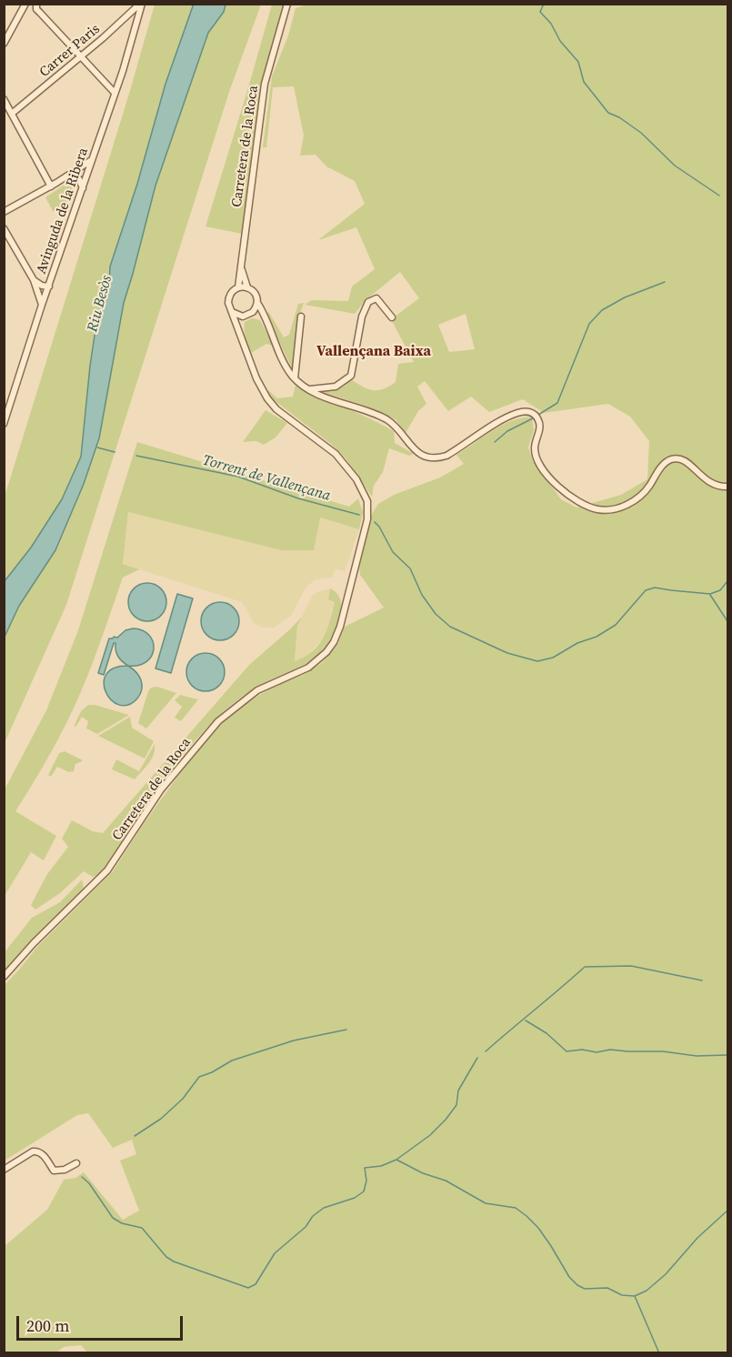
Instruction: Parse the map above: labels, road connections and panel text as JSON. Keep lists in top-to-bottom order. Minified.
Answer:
{"streets":{"street":["Carrer Paris","Carretera de la Roca","Avinguda de la Ribera"]},"crossings":[["Carrer Paris","Avinguda de la Ribera"]],"districts":["Vallençana Baixa"],"water":["Riu Besòs","Torrent de Vallençana"],"scale_bar":"200 m"}
